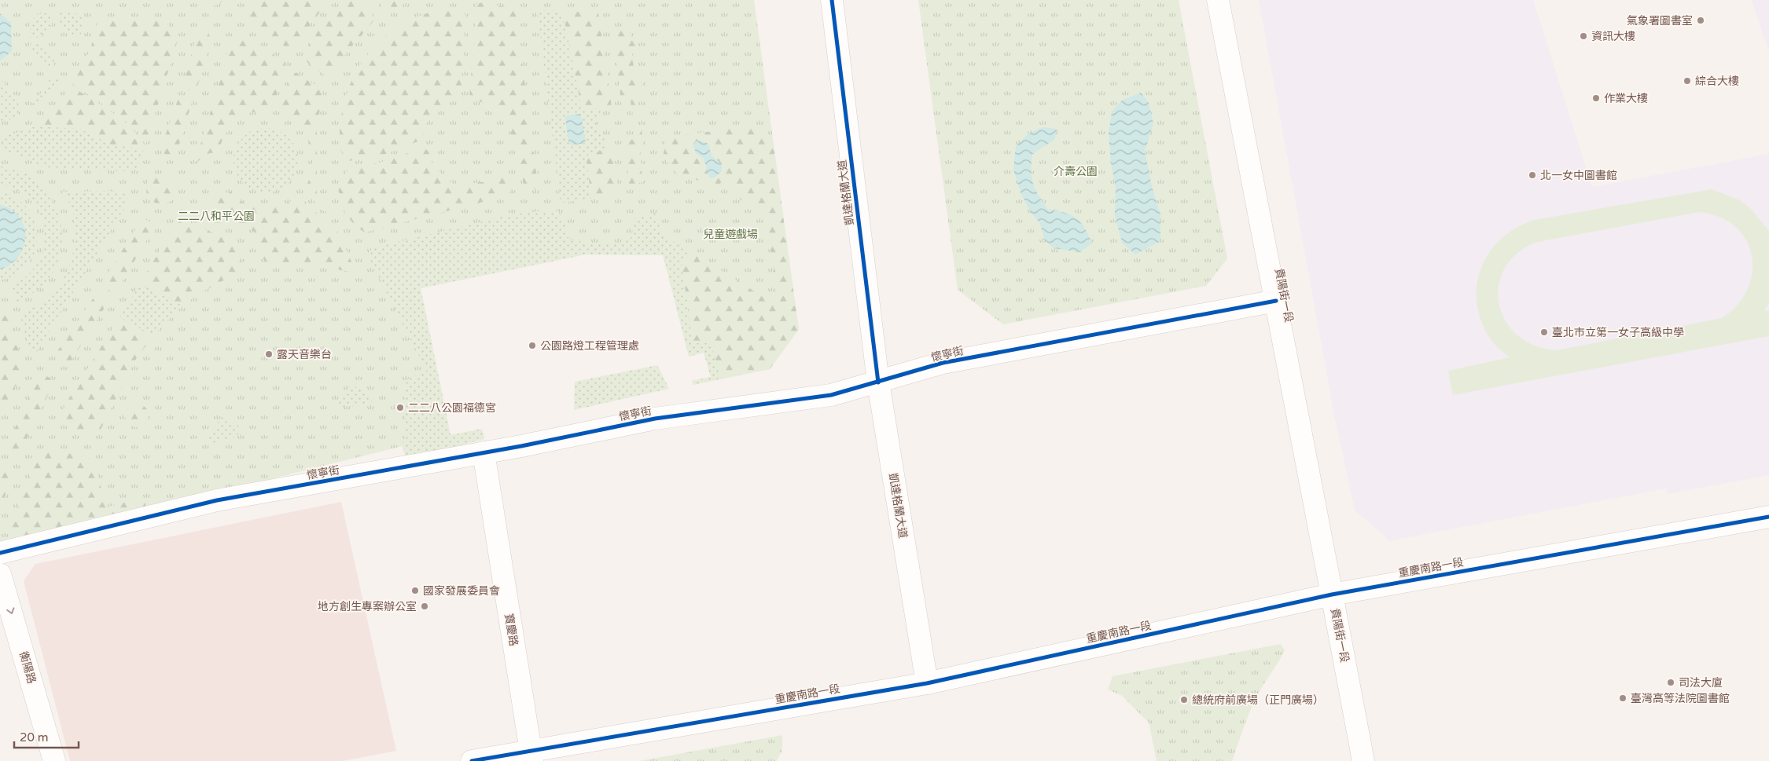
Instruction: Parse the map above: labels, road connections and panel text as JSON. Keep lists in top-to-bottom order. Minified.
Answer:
{"streets":{"street":["凱達格蘭大道","貴陽街一段","懷寧街","重慶南路一段","寶慶路","衡陽路"]},"crossings":[["凱達格蘭大道","懷寧街"],["凱達格蘭大道","重慶南路一段"],["貴陽街一段","懷寧街"],["貴陽街一段","重慶南路一段"],["懷寧街","寶慶路"],["重慶南路一段","寶慶路"]],"one_way":["衡陽路"],"parks":["介壽公園","二二八和平公園","兒童遊戲場"],"places":["氣象署圖書室","資訊大樓","綜合大樓","作業大樓","北一女中圖書館","臺北市立第一女子高級中學","公園路燈工程管理處","露天音樂台","二二八公園福德宮","國家發展委員會","地方創生專案辦公室","司法大廈","臺灣高等法院圖書館","總統府前廣場（正門廣場）"],"scale_bar":"20 m"}
